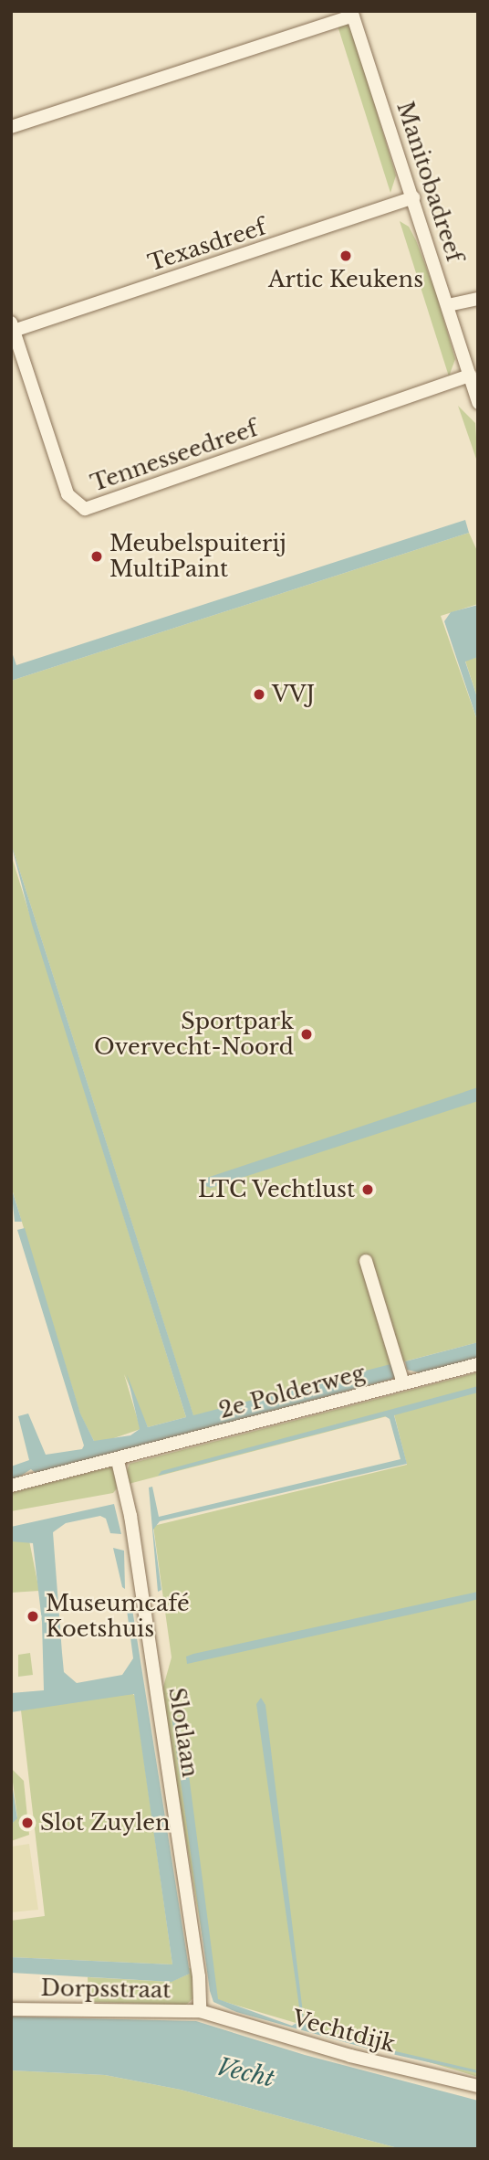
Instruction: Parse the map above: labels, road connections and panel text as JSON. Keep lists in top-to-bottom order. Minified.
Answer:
{"streets":{"street":["Manitobadreef","Texasdreef","Tennesseedreef","2e Polderweg","Slotlaan","Dorpsstraat","Vechtdijk"]},"crossings":[["Manitobadreef","Texasdreef"],["Manitobadreef","Tennesseedreef"],["Texasdreef","Tennesseedreef"],["2e Polderweg","Slotlaan"],["Slotlaan","Dorpsstraat"],["Slotlaan","Vechtdijk"],["Dorpsstraat","Vechtdijk"]],"water":["Vecht"],"places":["Artic Keukens","Meubelspuiterij MultiPaint","VVJ","Sportpark Overvecht-Noord","LTC Vechtlust","Museumcafé Koetshuis","Slot Zuylen"]}
